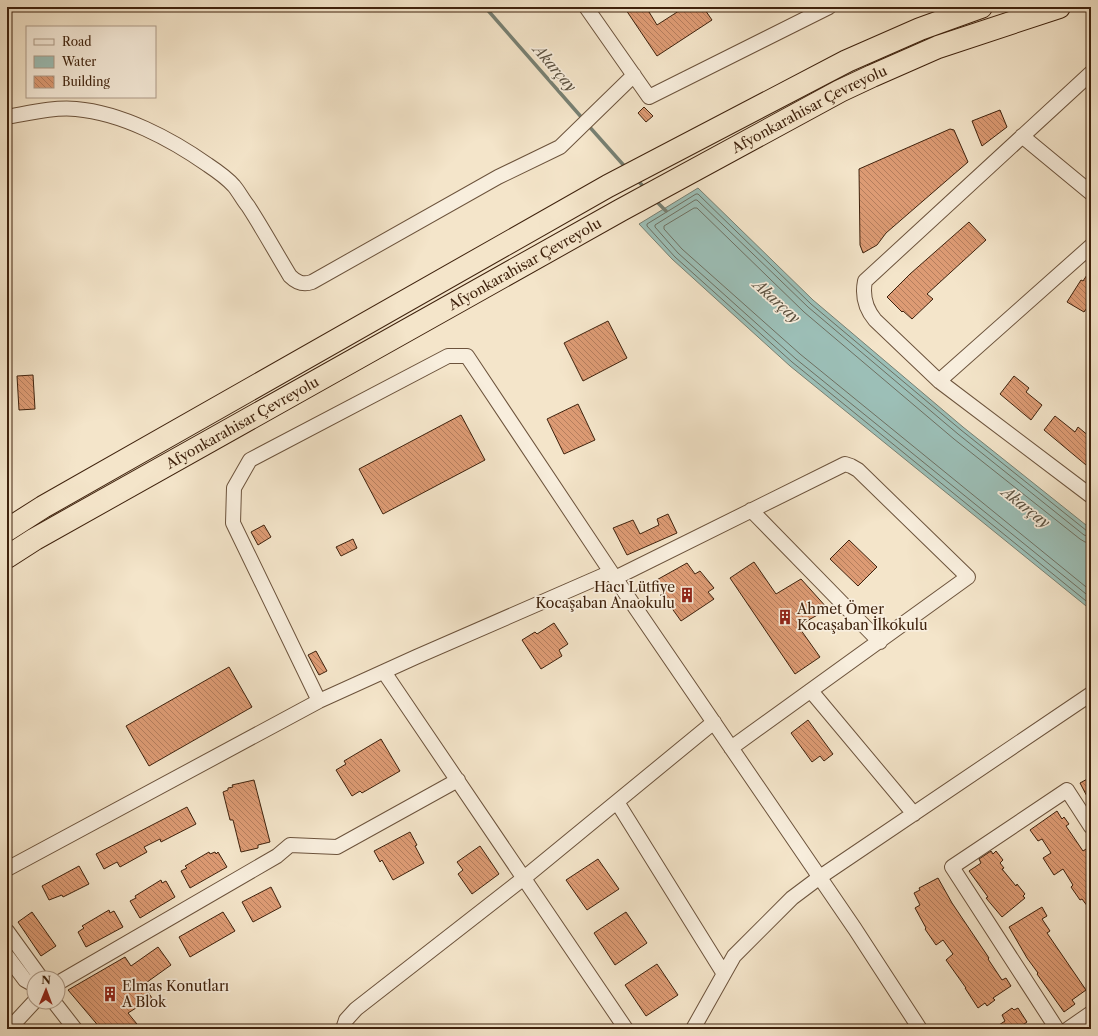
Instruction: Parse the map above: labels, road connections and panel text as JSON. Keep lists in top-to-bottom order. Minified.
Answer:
{"streets":{"highway":["Afyonkarahisar Çevreyolu"]},"water":["Akarçay"],"places":{"building":["Hacı Lütfiye Kocaşaban Anaokulu","Ahmet Ömer Kocaşaban İlkokulu","Elmas Konutları A Blok"]},"legend":["Road","Water","Building"],"north":"top"}
